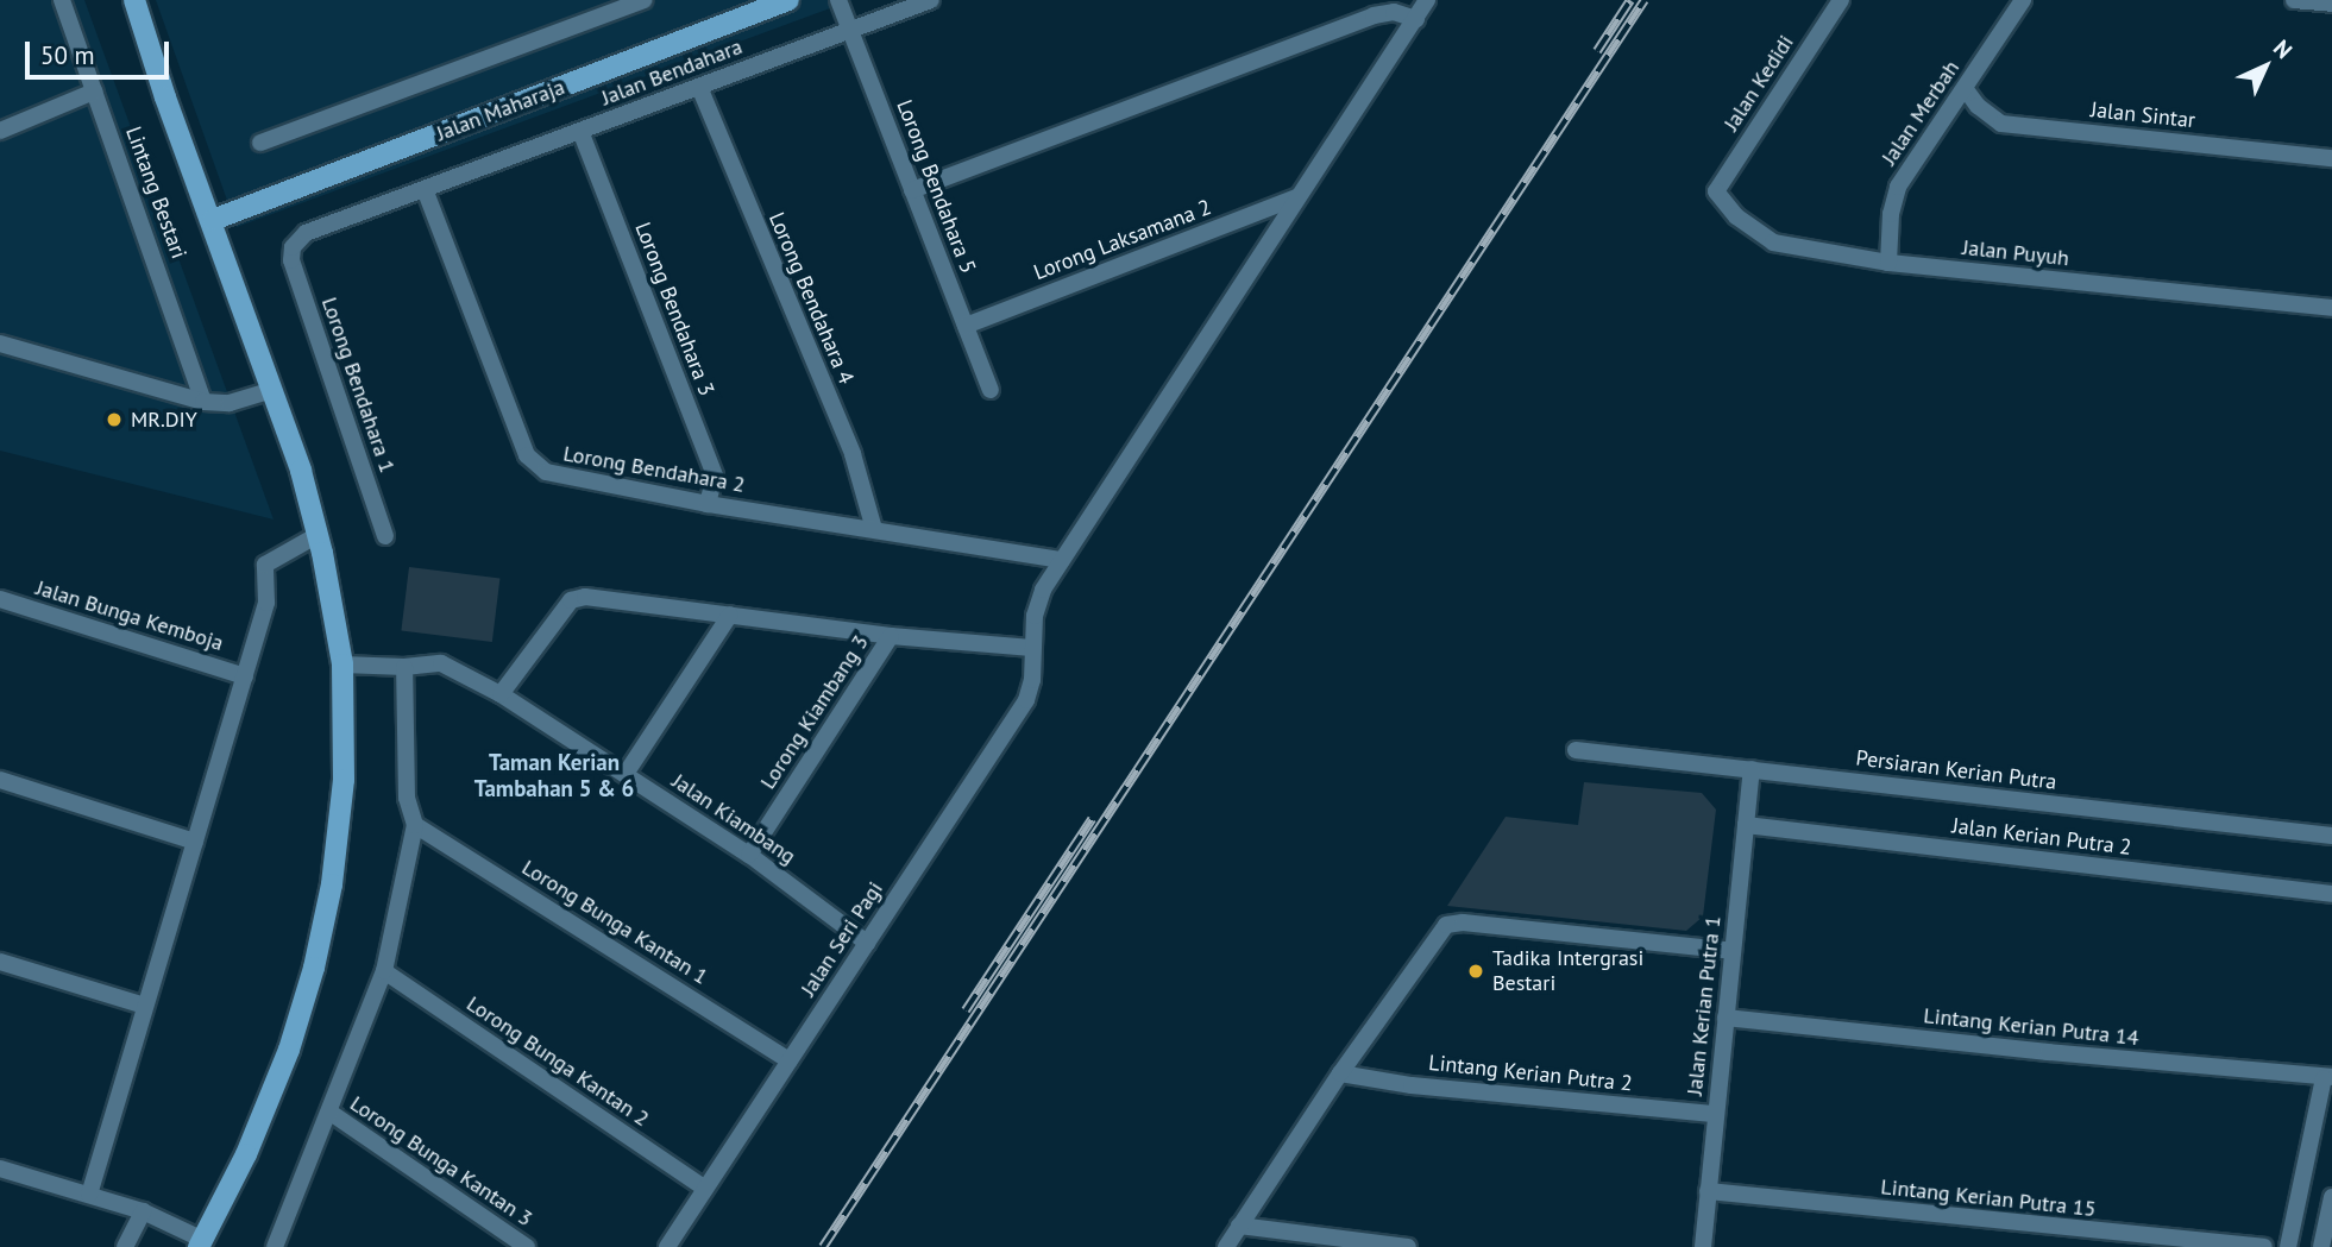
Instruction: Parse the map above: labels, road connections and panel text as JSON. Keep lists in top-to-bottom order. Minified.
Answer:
{"streets":{"street":["Jalan Bendahara","Jalan Kedidi","Jalan Maharaja","Jalan Merbah","Jalan Sintar","Lorong Bendahara 5","Lintang Bestari","Lorong Laksamana 2","Jalan Puyuh","Lorong Bendahara 4","Lorong Bendahara 3","Lorong Bendahara 1","Lorong Bendahara 2","Jalan Bunga Kemboja","Lorong Kiambang 3","Persiaran Kerian Putra","Jalan Kiambang","Jalan Kerian Putra 2","Lorong Bunga Kantan 1","Jalan Seri Pagi","Jalan Kerian Putra 1","Lintang Kerian Putra 14","Lorong Bunga Kantan 2","Lintang Kerian Putra 2","Lorong Bunga Kantan 3","Lintang Kerian Putra 15"]},"crossings":[["Jalan Bendahara","Lorong Bendahara 5"],["Jalan Bendahara","Lorong Bendahara 4"],["Jalan Bendahara","Lorong Bendahara 3"],["Jalan Bendahara","Lorong Bendahara 1"],["Jalan Bendahara","Lorong Bendahara 2"],["Jalan Kedidi","Jalan Puyuh"],["Jalan Merbah","Jalan Sintar"],["Jalan Merbah","Jalan Puyuh"],["Lorong Bendahara 5","Lorong Laksamana 2"],["Lorong Laksamana 2","Jalan Seri Pagi"],["Lorong Bendahara 4","Lorong Bendahara 2"],["Lorong Bendahara 3","Lorong Bendahara 2"],["Lorong Bendahara 2","Jalan Seri Pagi"],["Lorong Kiambang 3","Jalan Kiambang"],["Persiaran Kerian Putra","Jalan Kerian Putra 1"],["Jalan Kiambang","Jalan Seri Pagi"],["Jalan Kerian Putra 2","Jalan Kerian Putra 1"],["Lorong Bunga Kantan 1","Jalan Seri Pagi"],["Jalan Seri Pagi","Lorong Bunga Kantan 2"],["Jalan Kerian Putra 1","Lintang Kerian Putra 14"],["Jalan Kerian Putra 1","Lintang Kerian Putra 2"],["Jalan Kerian Putra 1","Lintang Kerian Putra 15"]],"districts":["Taman Kerian Tambahan 5 & 6"],"places":["MR.DIY","Tadika Intergrasi Bestari"],"scale_bar":"50 m","north":"top right"}
